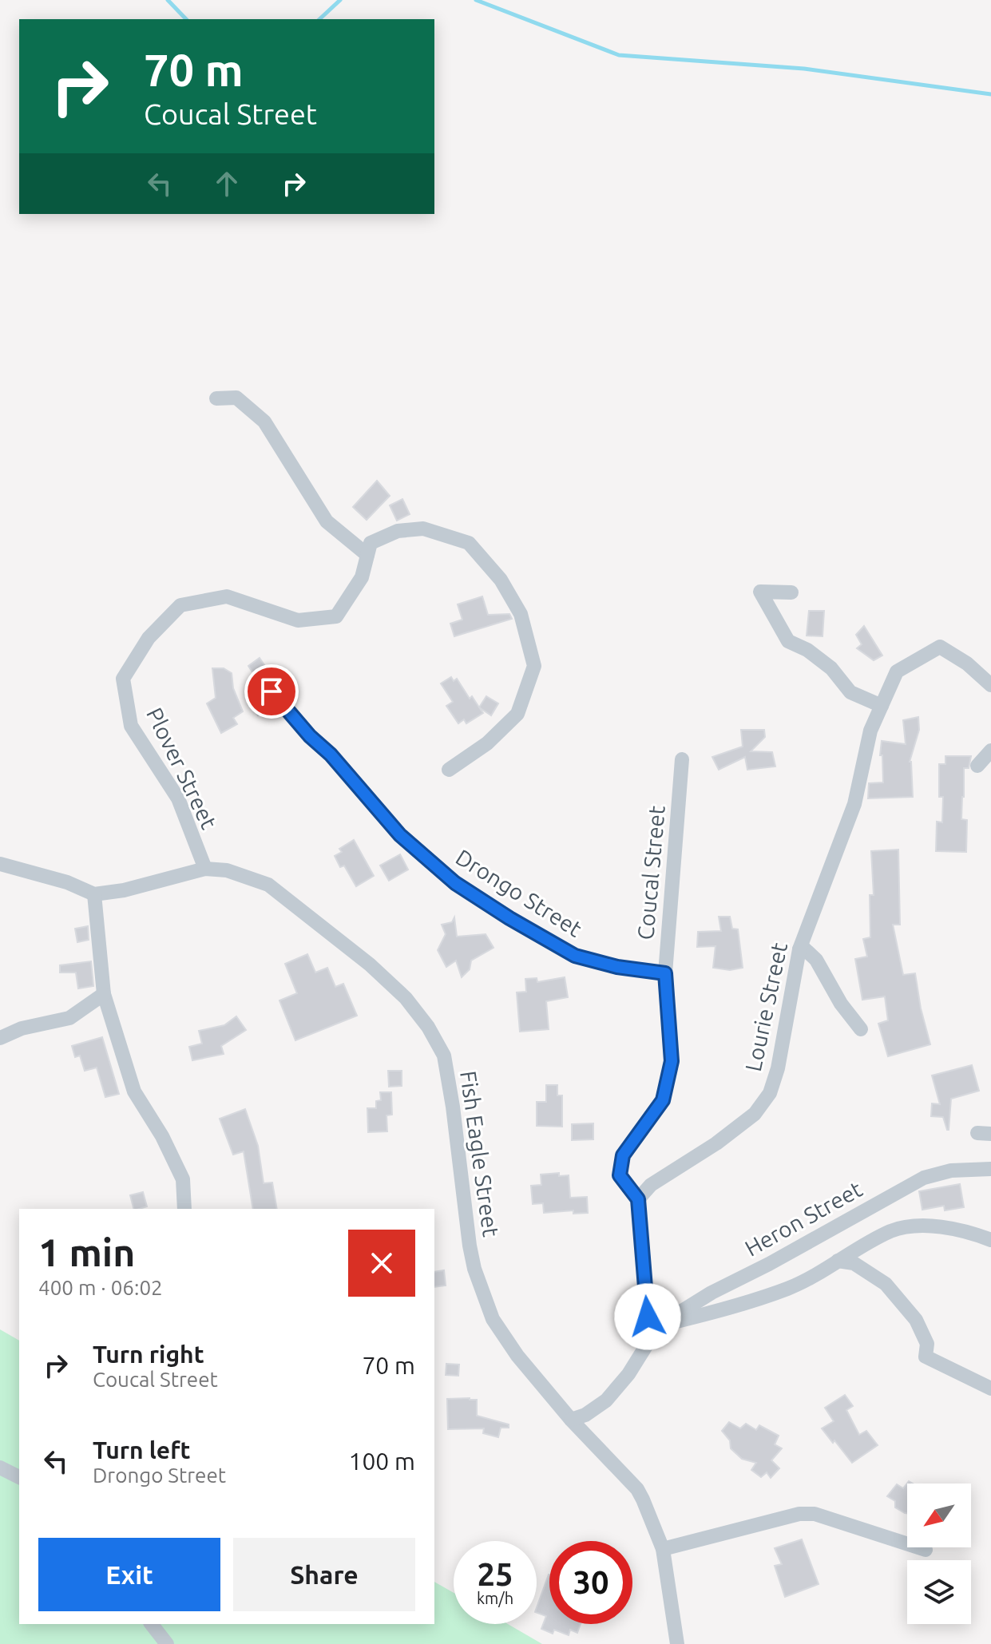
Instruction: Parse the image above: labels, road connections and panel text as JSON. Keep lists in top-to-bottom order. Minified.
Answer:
{"streets":{"street":["Plover Street","Coucal Street","Drongo Street","Lourie Street","Fish Eagle Street","Heron Street"]},"crossings":[["Plover Street","Fish Eagle Street"],["Coucal Street","Drongo Street"],["Coucal Street","Lourie Street"]],"north":"bottom left","page":{"turn":["70 m","Coucal Street"],"heading":["1 min","400 m · 06:02"],"list":[{"name":"Turn right","note":"Coucal Street","value":"70 m"},{"name":"Turn left","note":"Drongo Street","value":"100 m"}],"buttons":["Exit","Share"],"speed":"25 km/h","limit":"30"}}
